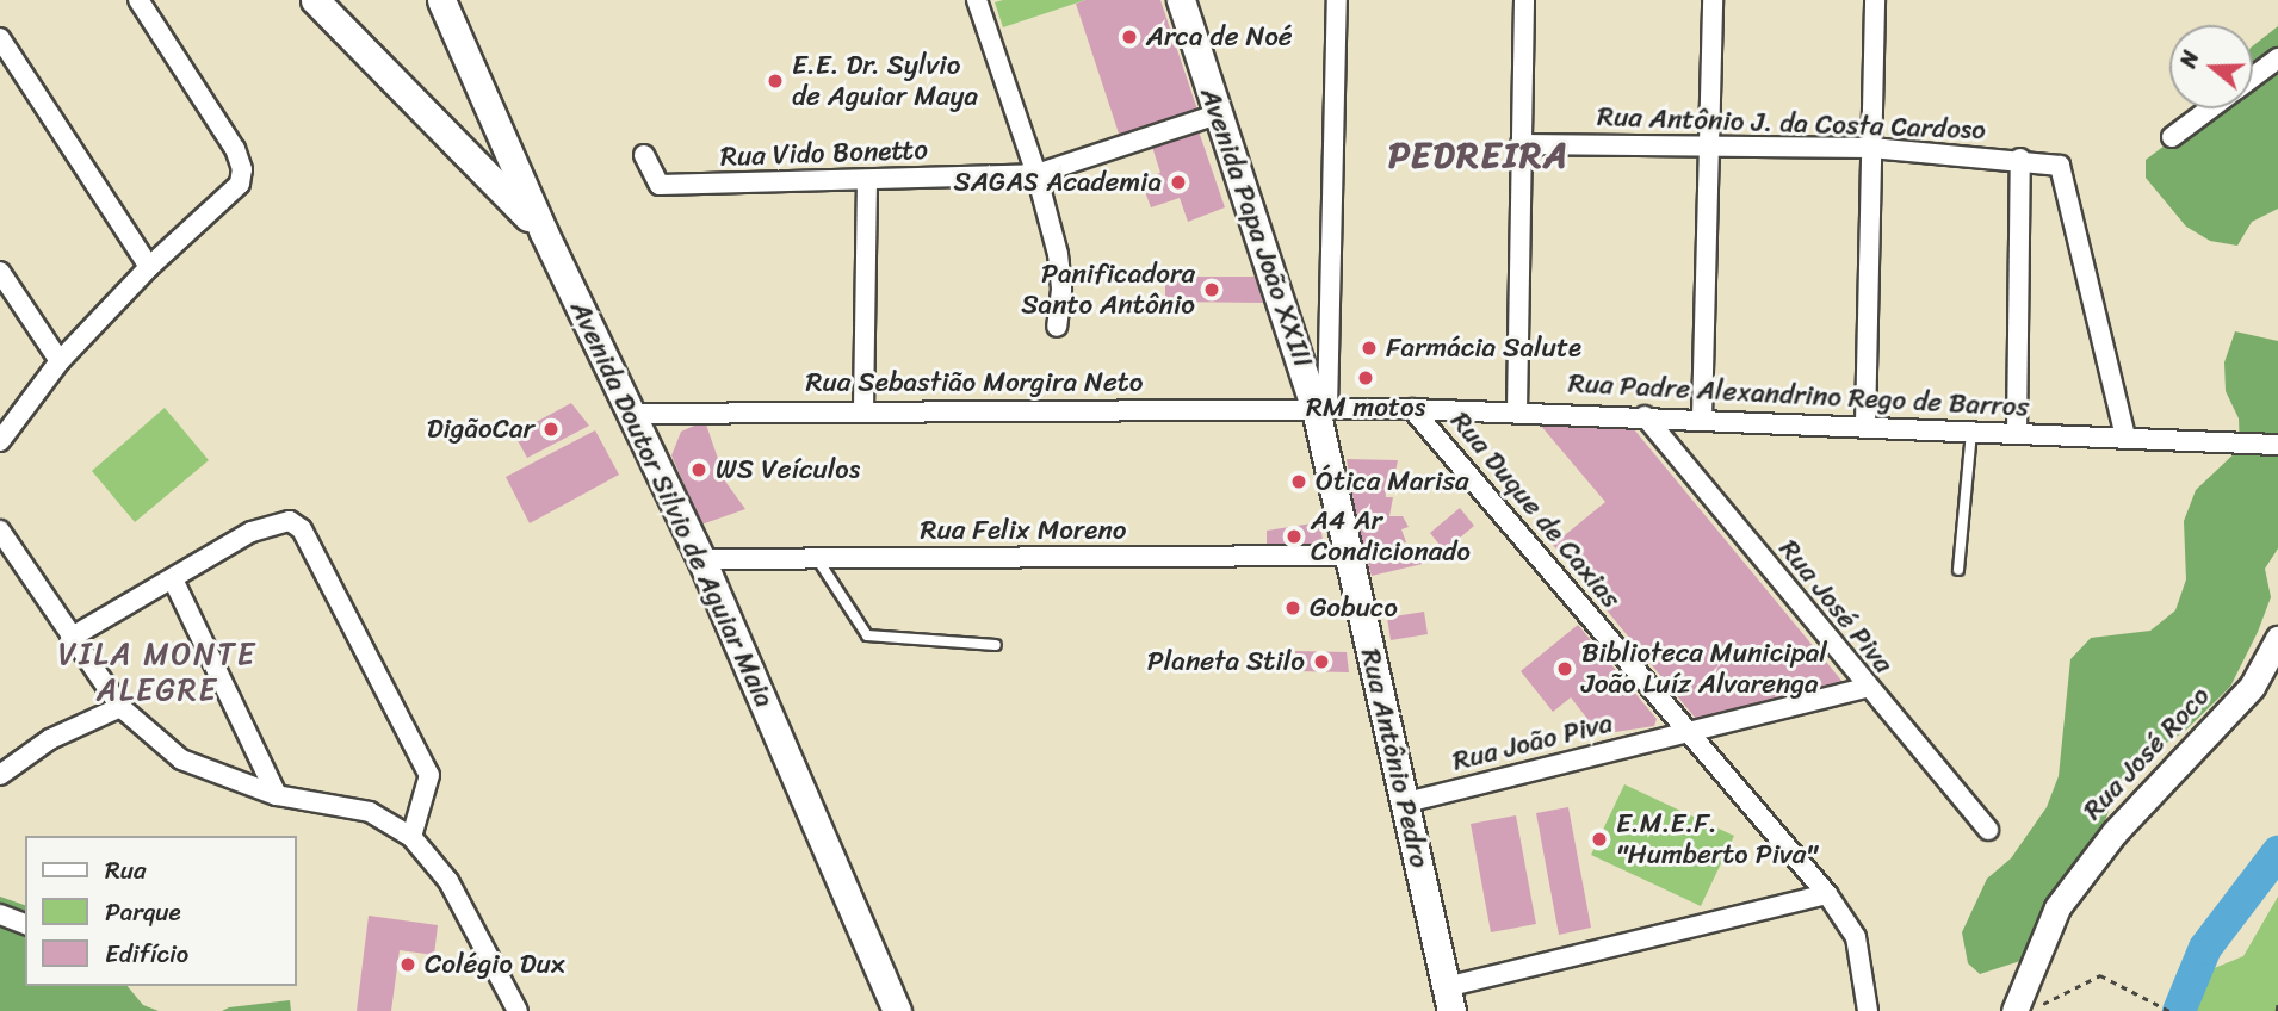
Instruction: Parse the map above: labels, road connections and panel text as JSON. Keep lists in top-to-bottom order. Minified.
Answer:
{"streets":{"main road":["Avenida Papa João XXIII","Avenida Doutor Silvio de Aguiar Maia","Rua Antônio Pedro"],"street":["Rua Antônio J. da Costa Cardoso","Rua Vido Bonetto","Rua Sebastião Morgira Neto","Rua Padre Alexandrino Rego de Barros","Rua Duque de Caxias","Rua Felix Moreno","Rua José Piva","Rua João Piva","Rua José Roco"]},"crossings":[["Rua Antônio J. da Costa Cardoso","Rua Padre Alexandrino Rego de Barros"],["Rua Vido Bonetto","Avenida Papa João XXIII"],["Avenida Papa João XXIII","Rua Sebastião Morgira Neto"],["Avenida Papa João XXIII","Rua Padre Alexandrino Rego de Barros"],["Avenida Papa João XXIII","Rua Antônio Pedro"],["Rua Sebastião Morgira Neto","Rua Padre Alexandrino Rego de Barros"],["Rua Sebastião Morgira Neto","Avenida Doutor Silvio de Aguiar Maia"],["Rua Sebastião Morgira Neto","Rua Antônio Pedro"],["Rua Padre Alexandrino Rego de Barros","Rua Duque de Caxias"],["Rua Padre Alexandrino Rego de Barros","Rua José Piva"],["Rua Padre Alexandrino Rego de Barros","Rua Antônio Pedro"],["Avenida Doutor Silvio de Aguiar Maia","Rua Felix Moreno"],["Rua Duque de Caxias","Rua João Piva"],["Rua Felix Moreno","Rua Antônio Pedro"],["Rua José Piva","Rua João Piva"],["Rua João Piva","Rua Antônio Pedro"]],"districts":["PEDREIRA","VILA MONTE ALEGRE"],"places":["Arca de Noé","E.E. Dr. Sylvio de Aguiar Maya","SAGAS Academia","Panificadora Santo Antônio","Farmácia Salute","RM motos","DigãoCar","WS Veículos","Ótica Marisa","A4 Ar Condicionado","Gobuco","Planeta Stilo","Biblioteca Municipal João Luíz Alvarenga","E.M.E.F. \"Humberto Piva\"","Colégio Dux"],"legend":["Rua","Parque","Edifício"],"north":"left"}
